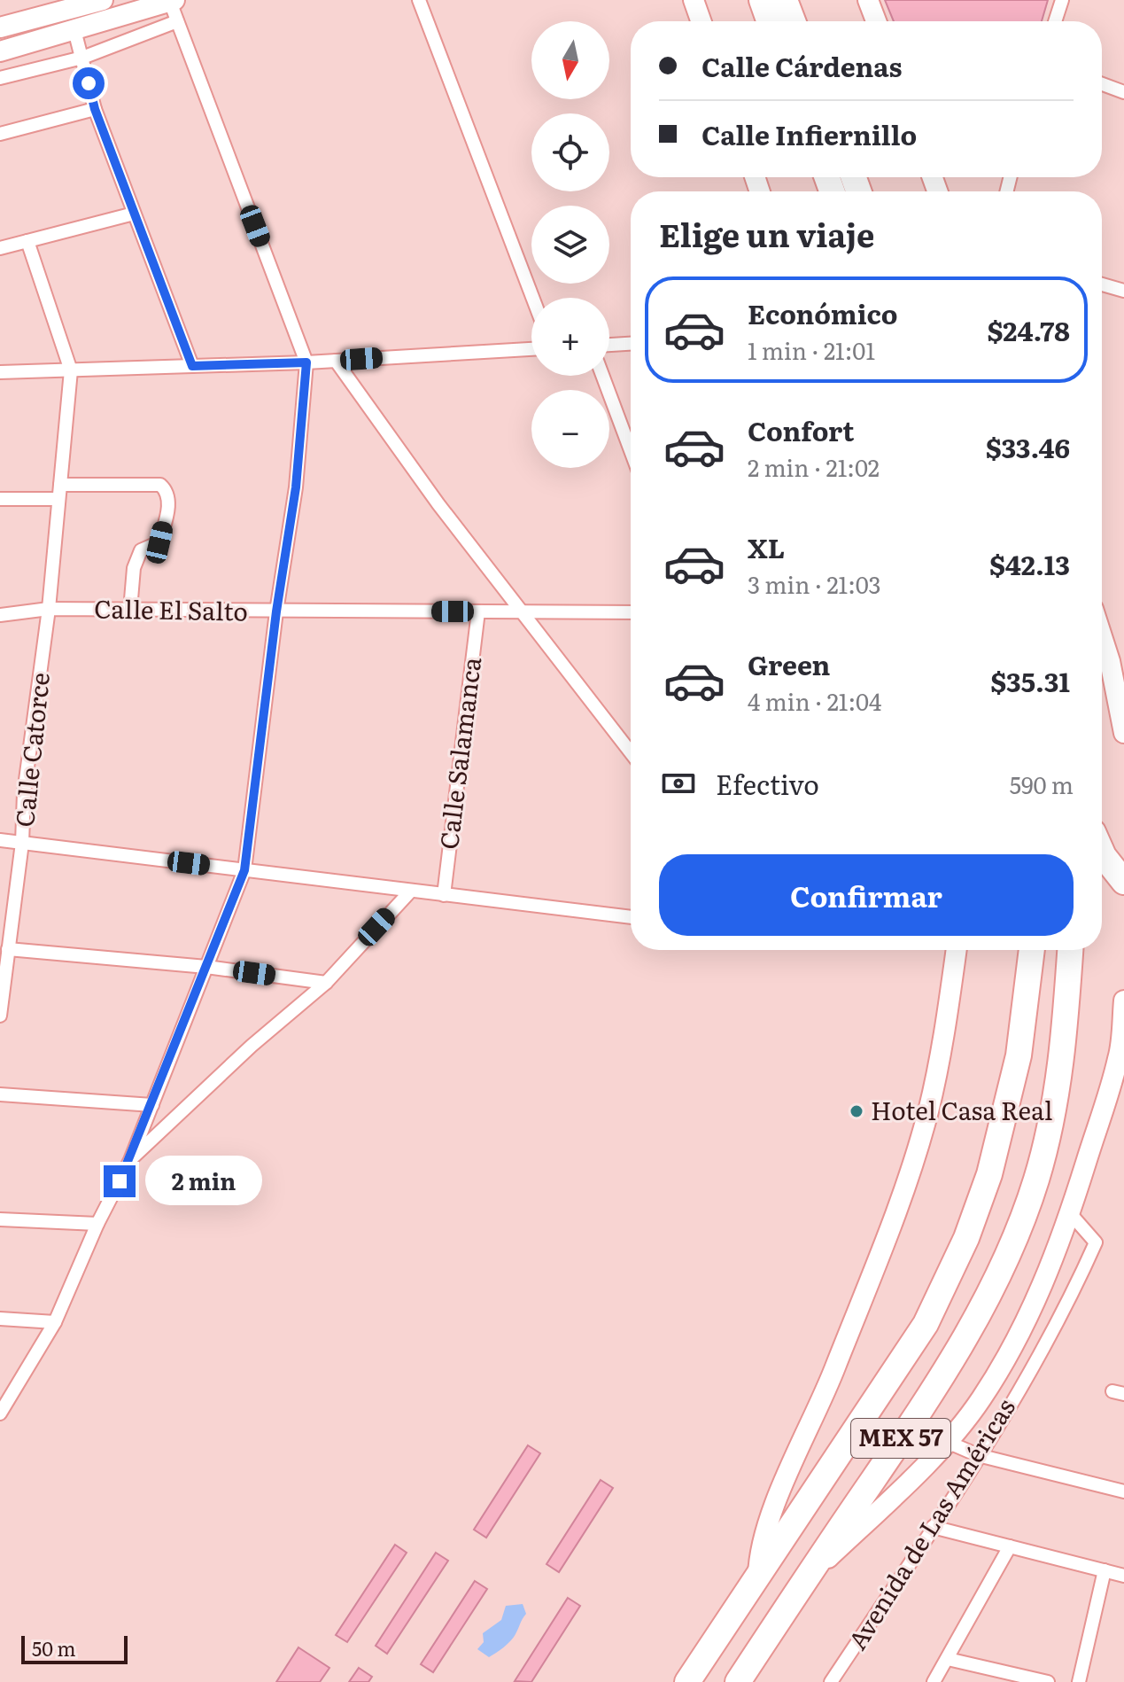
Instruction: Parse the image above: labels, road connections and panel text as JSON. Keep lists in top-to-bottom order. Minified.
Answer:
{"streets":{"highway":["MEX 57"],"street":["Calle El Salto","Calle Catorce","Calle Salamanca","Avenida de Las Américas"]},"crossings":[["Calle El Salto","Calle Catorce"],["Calle El Salto","Calle Salamanca"]],"places":["Hotel Casa Real"],"scale_bar":"50 m","north":"bottom","page":{"map_buttons":["+","−"],"banner":["Calle Cárdenas","Calle Infiernillo"],"heading":"Elige un viaje","list":[{"name":"Económico","note":"1 min · 21:01","value":"$24.78"},{"name":"Confort","note":"2 min · 21:02","value":"$33.46"},{"name":"XL","note":"3 min · 21:03","value":"$42.13"},{"name":"Green","note":"4 min · 21:04","value":"$35.31"}],"pay":["Efectivo","590 m"],"buttons":"Confirmar","bubble":"2 min","scale":"50 m"}}
